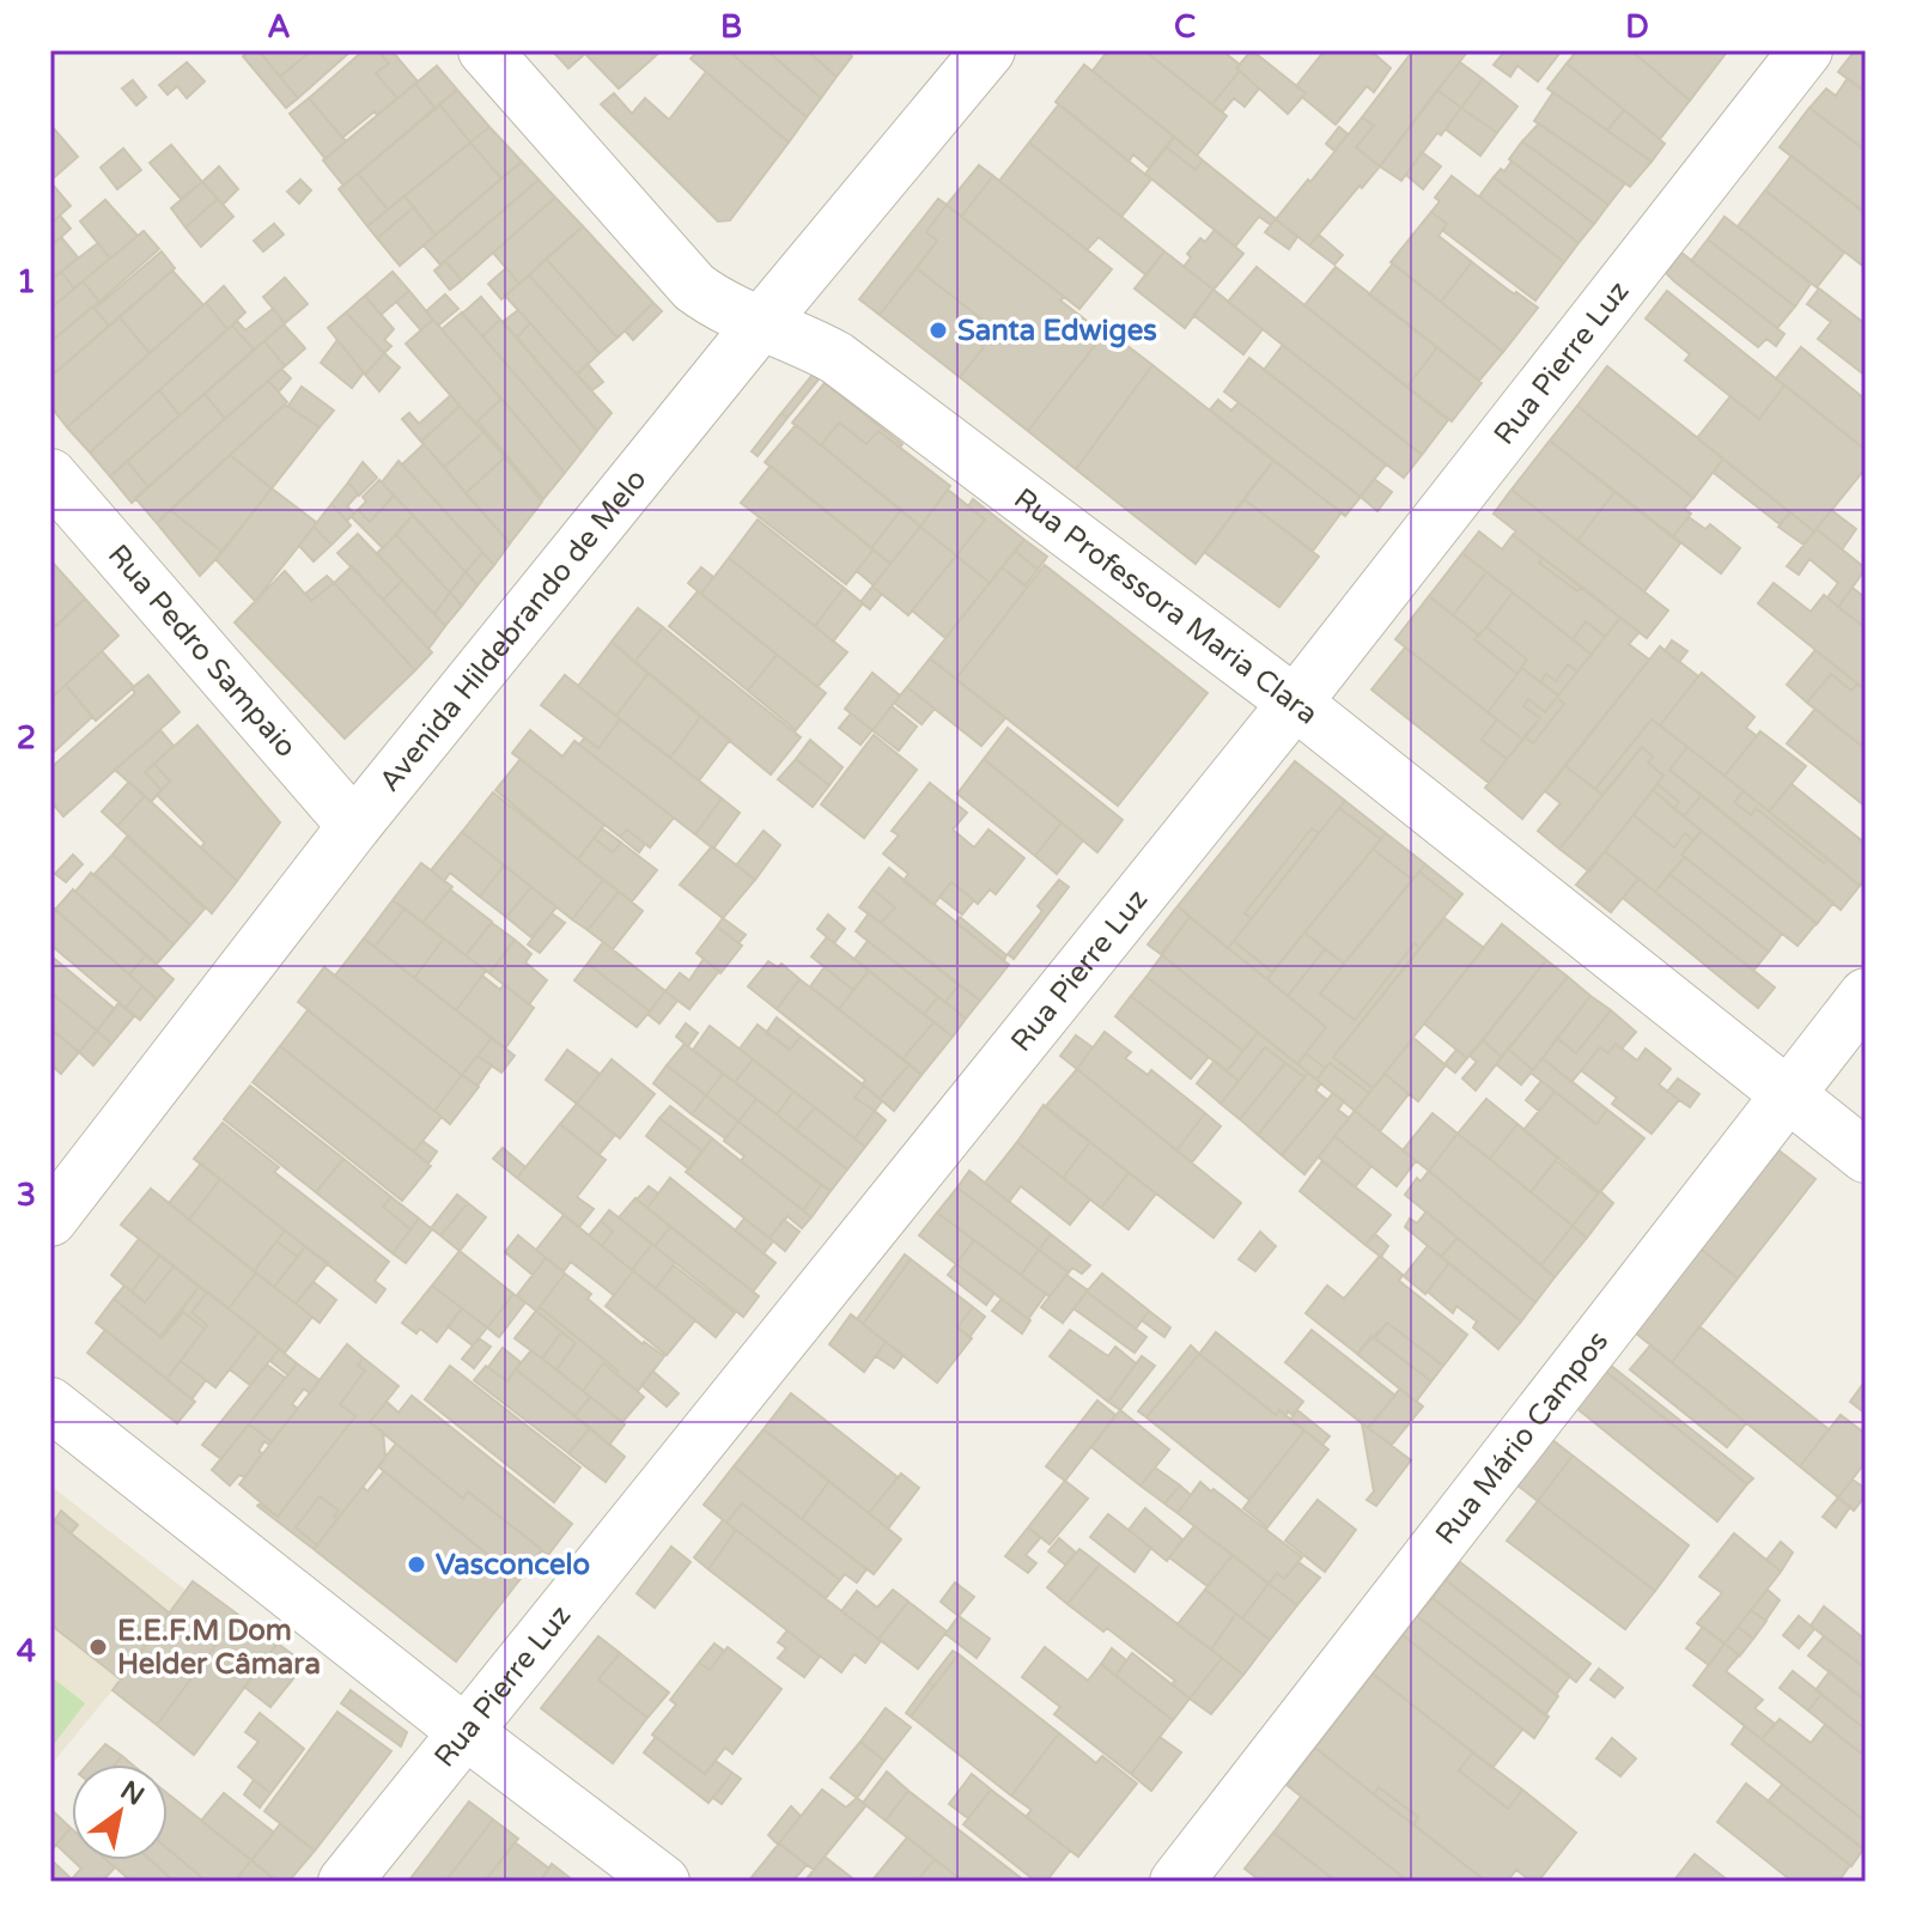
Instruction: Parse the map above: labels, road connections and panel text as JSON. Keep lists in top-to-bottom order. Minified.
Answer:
{"streets":{"street":["Rua Pierre Luz","Rua Professora Maria Clara","Avenida Hildebrando de Melo","Rua Pedro Sampaio","Rua Mário Campos"]},"crossings":[["Rua Pierre Luz","Rua Professora Maria Clara"],["Rua Professora Maria Clara","Avenida Hildebrando de Melo"],["Rua Professora Maria Clara","Rua Mário Campos"],["Avenida Hildebrando de Melo","Rua Pedro Sampaio"]],"places":["Santa Edwiges","Vasconcelo","E.E.F.M Dom Helder Câmara"],"north":"top right","grid":{"columns":["A","B","C","D"],"rows":["1","2","3","4"]}}
